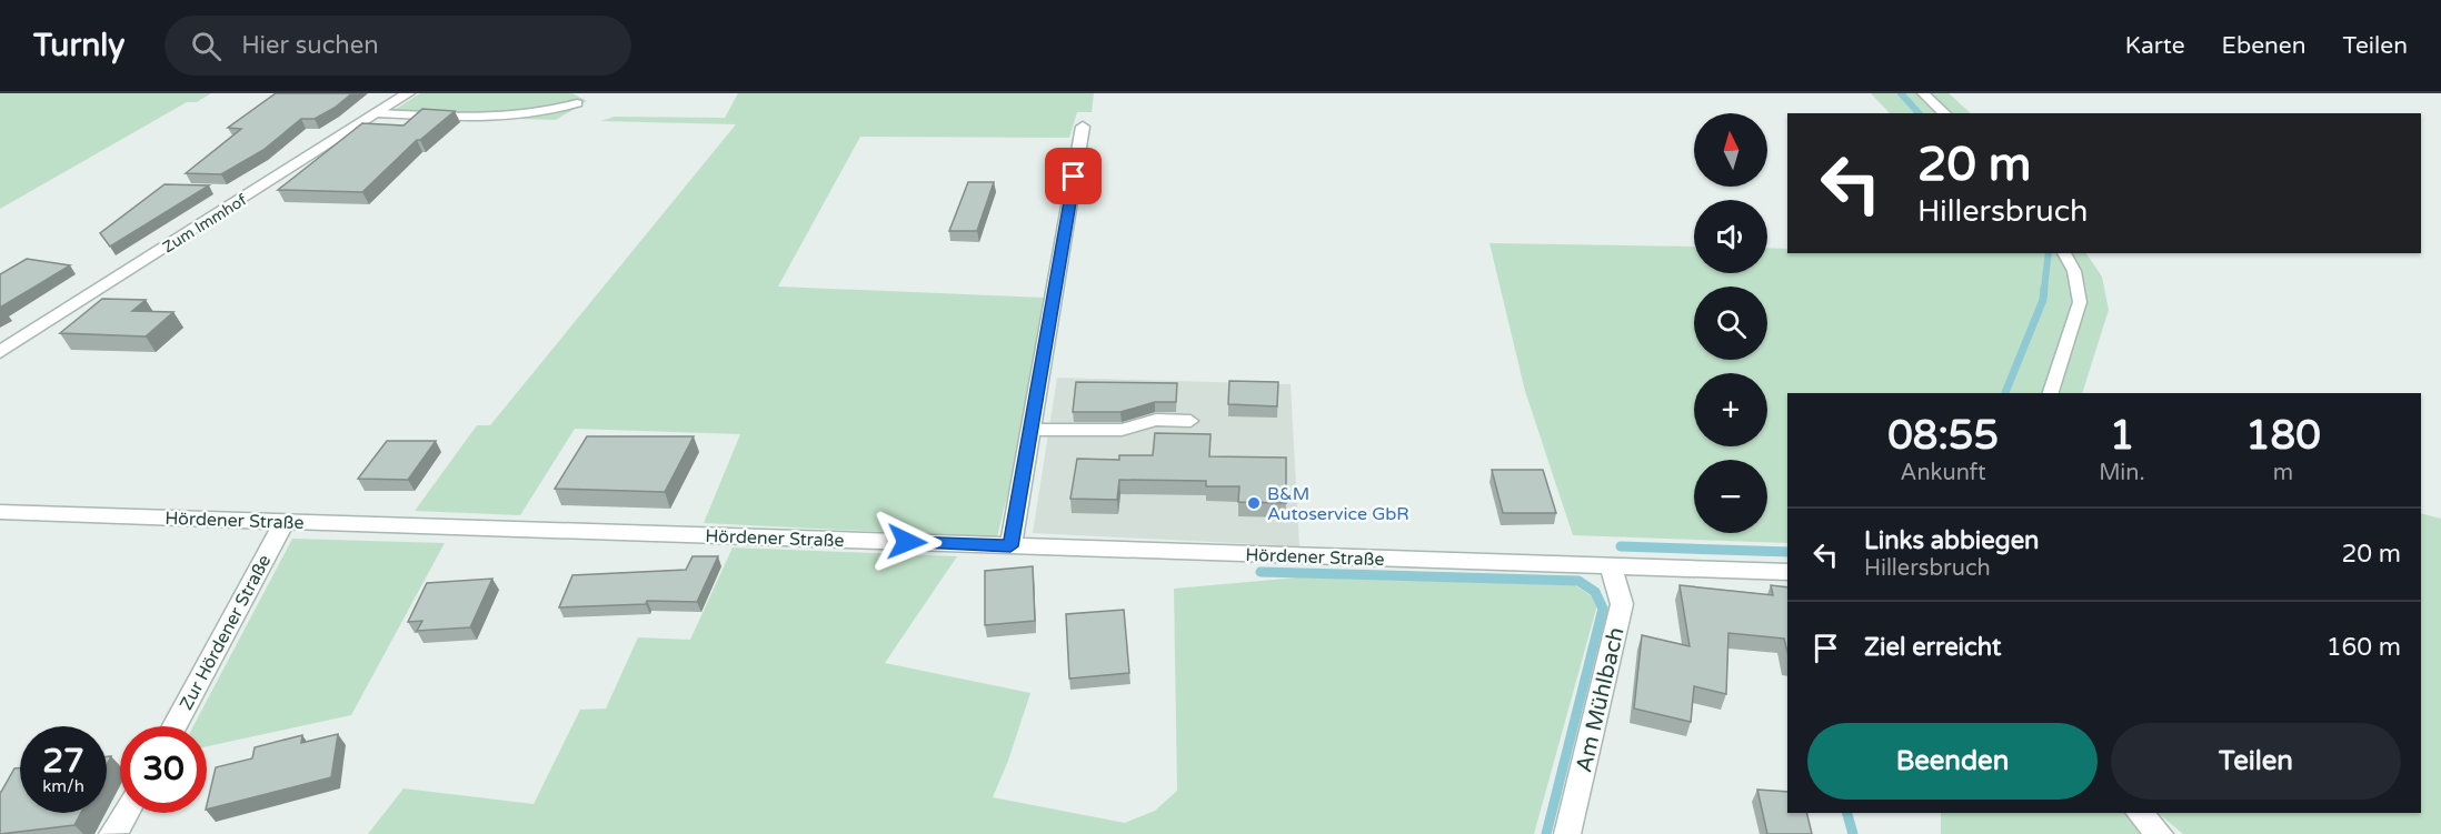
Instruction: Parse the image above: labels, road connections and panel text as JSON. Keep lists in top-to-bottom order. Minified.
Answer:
{"streets":{"street":["Zum Immhof","Hördener Straße","Zur Hördener Straße","Am Mühlbach"]},"crossings":[["Hördener Straße","Zur Hördener Straße"],["Hördener Straße","Am Mühlbach"]],"places":["B&M Autoservice GbR"],"north":"top","page":{"header":"Turnly","search":"Hier suchen","nav":["Karte","Ebenen","Teilen"],"map_buttons":["+","−"],"turn":["20 m","Hillersbruch"],"eta":["08:55","Ankunft","1","Min.","180","m"],"list":[{"name":"Links abbiegen","note":"Hillersbruch","value":"20 m"},{"name":"Ziel erreicht","value":"160 m"}],"buttons":["Beenden","Teilen"],"speed":"27 km/h","limit":"30"}}
